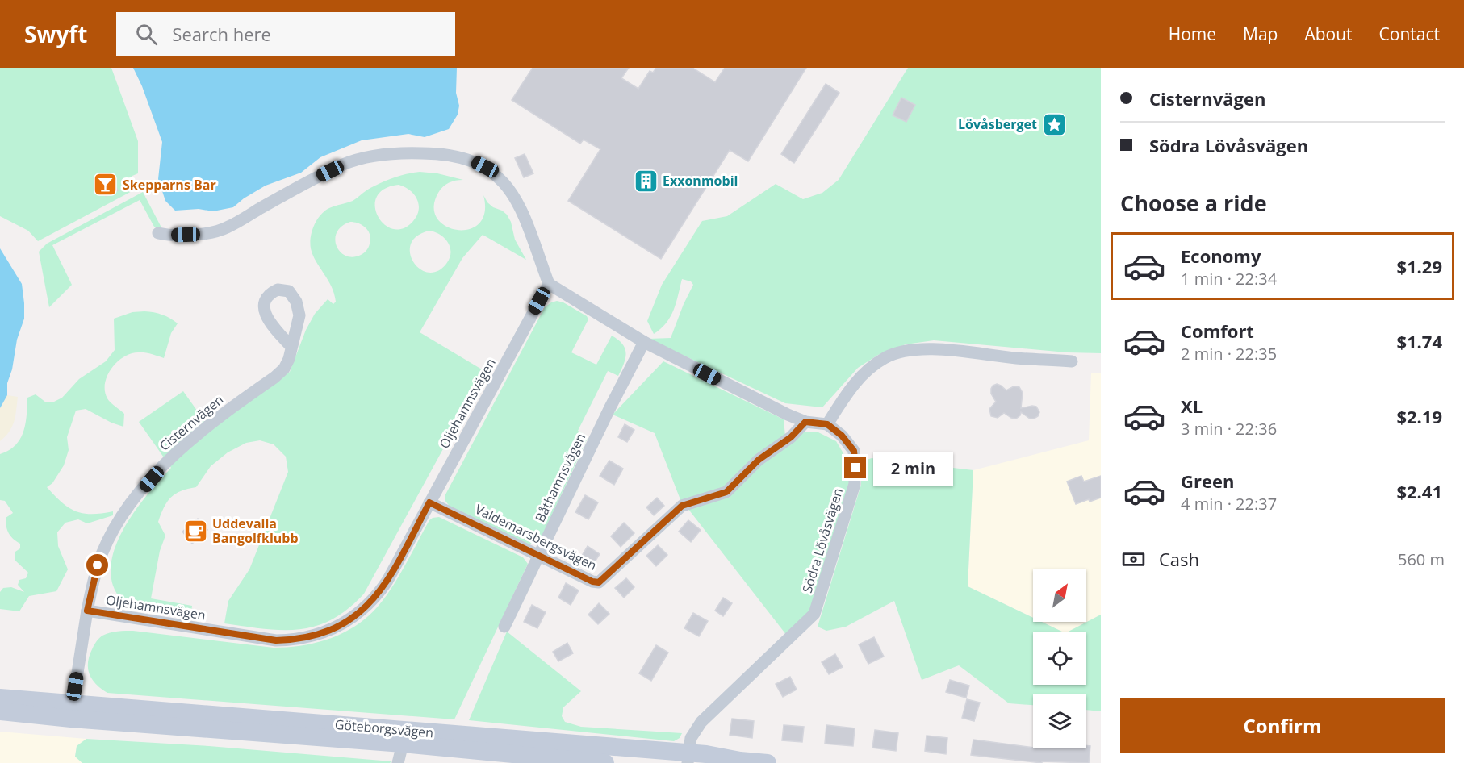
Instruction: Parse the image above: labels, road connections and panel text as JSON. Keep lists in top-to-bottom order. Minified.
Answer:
{"streets":{"main road":["Göteborgsvägen"],"street":["Oljehamnsvägen","Cisternvägen","Båthamnsvägen","Valdemarsbergsvägen","Södra Lövåsvägen"]},"crossings":[["Oljehamnsvägen","Cisternvägen"],["Oljehamnsvägen","Valdemarsbergsvägen"],["Oljehamnsvägen","Göteborgsvägen"],["Båthamnsvägen","Valdemarsbergsvägen"],["Södra Lövåsvägen","Göteborgsvägen"]],"places":{"place":["Lövåsberget"],"building":["Exxonmobil"],"bar":["Skepparns Bar"],"cafe":["Uddevalla Bangolfklubb"]},"north":"top right","page":{"header":"Swyft","search":"Search here","nav":["Home","Map","About","Contact"],"banner":["Cisternvägen","Södra Lövåsvägen"],"heading":"Choose a ride","list":[{"name":"Economy","note":"1 min · 22:34","value":"$1.29"},{"name":"Comfort","note":"2 min · 22:35","value":"$1.74"},{"name":"XL","note":"3 min · 22:36","value":"$2.19"},{"name":"Green","note":"4 min · 22:37","value":"$2.41"}],"bubble":"2 min","pay":["Cash","560 m"],"buttons":"Confirm"}}
